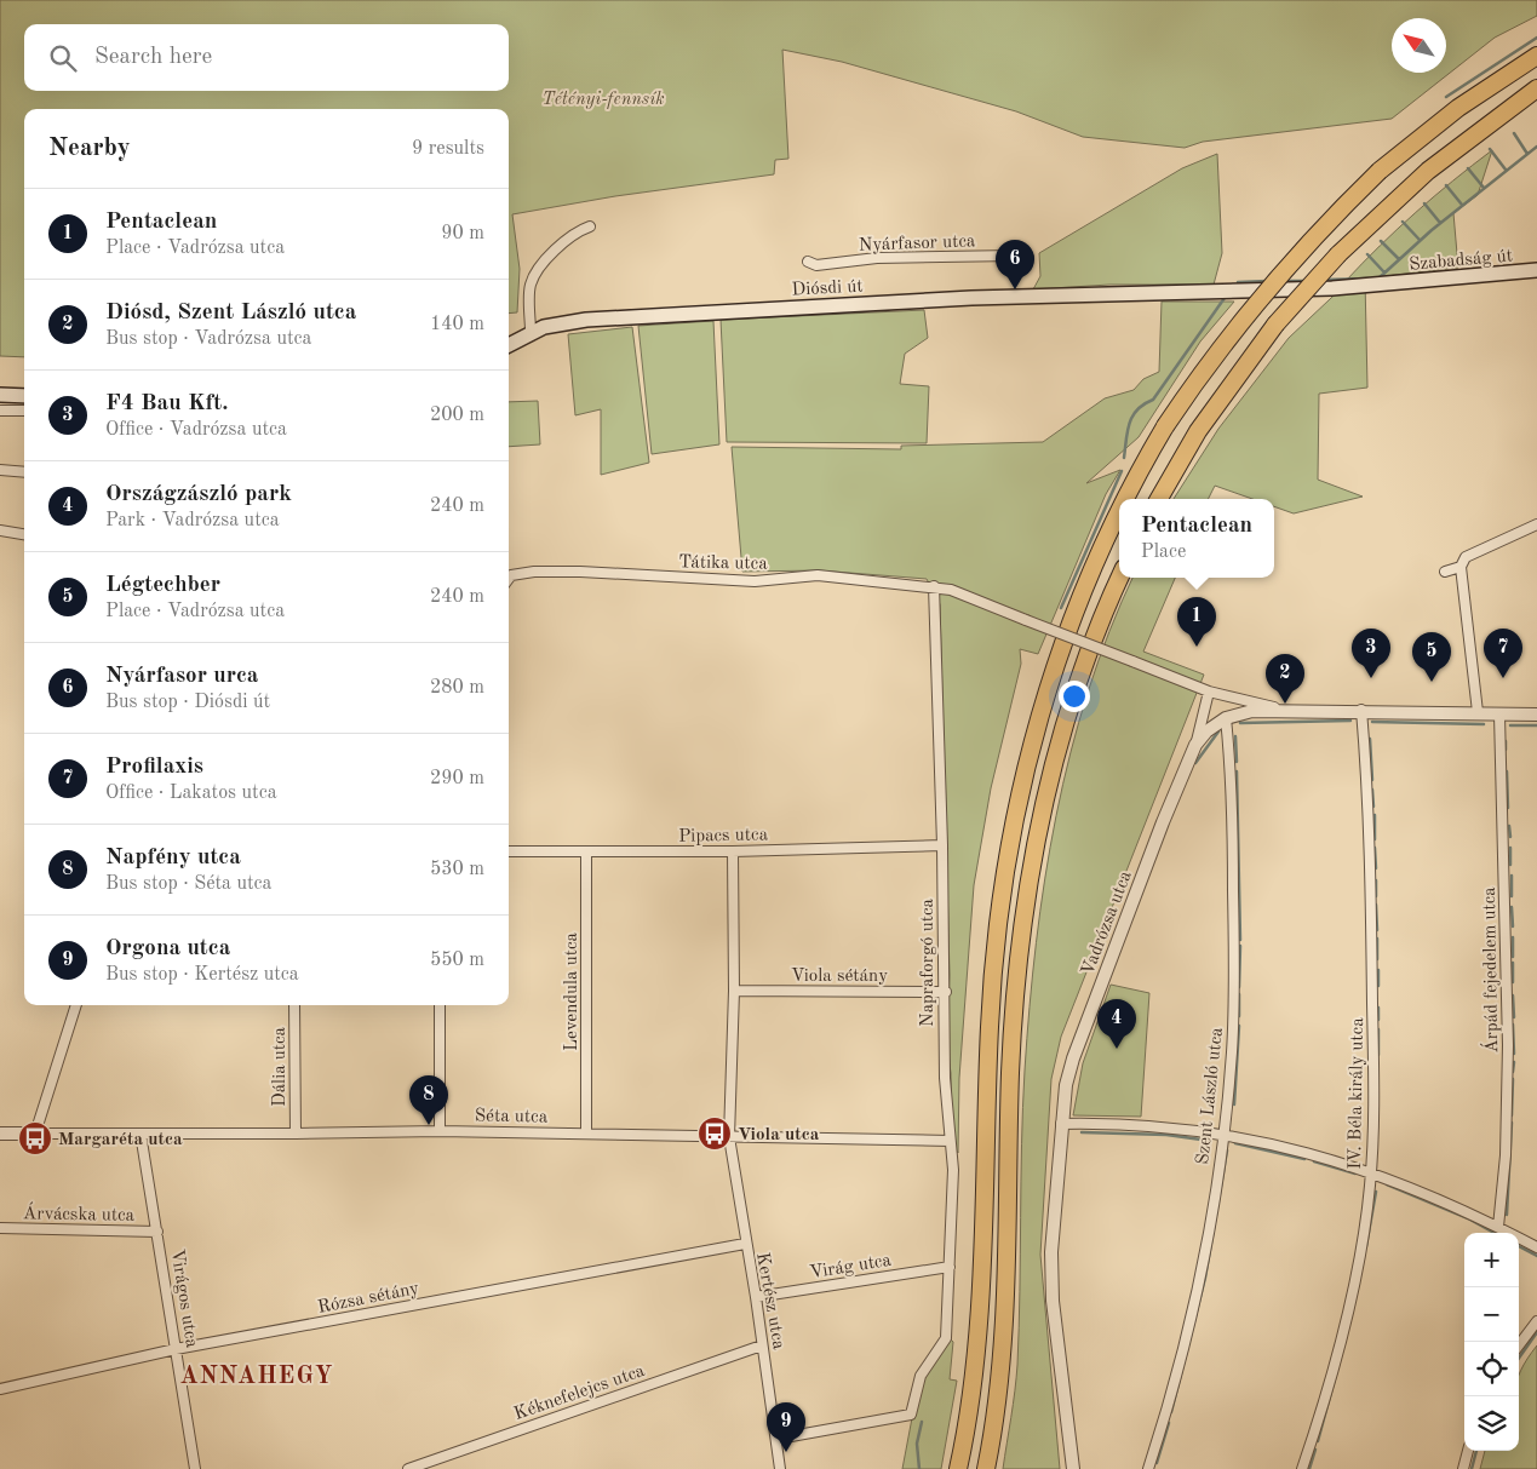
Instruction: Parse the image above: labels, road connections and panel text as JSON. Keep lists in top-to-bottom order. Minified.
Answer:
{"streets":{"main road":["Szabadság út","Diósdi út"],"street":["Nyárfasor utca","Tátika utca","Pipacs utca","Vadrózsa utca","Napraforgó utca","Árpád fejedelem utca","Viola sétány","Levendula utca","Dália utca","IV. Béla király utca","Szent László utca","Séta utca","Árvácska utca","Virág utca","Rózsa sétány","Virágos utca","Kertész utca","Kéknefelejcs utca"]},"crossings":[["Szabadság út","Diósdi út"],["Tátika utca","Vadrózsa utca"],["Tátika utca","Napraforgó utca"],["Pipacs utca","Napraforgó utca"],["Pipacs utca","Levendula utca"],["Vadrózsa utca","Árpád fejedelem utca"],["Vadrózsa utca","IV. Béla király utca"],["Vadrózsa utca","Szent László utca"],["Napraforgó utca","Viola sétány"],["Napraforgó utca","Séta utca"],["Napraforgó utca","Virág utca"],["Napraforgó utca","Kertész utca"],["Levendula utca","Séta utca"],["Dália utca","Séta utca"],["Séta utca","Virágos utca"],["Séta utca","Kertész utca"],["Árvácska utca","Virágos utca"],["Virág utca","Kertész utca"],["Rózsa sétány","Virágos utca"],["Rózsa sétány","Kertész utca"],["Kertész utca","Kéknefelejcs utca"]],"districts":["ANNAHEGY"],"parks":["Tétényi-fennsík"],"places":{"bus stop":["Viola utca","Margaréta utca"]},"north":"top left","page":{"search":"Search here","heading":["Nearby","9 results"],"list":[{"mark":"1","name":"Pentaclean","note":"Place · Vadrózsa utca","value":"90 m"},{"mark":"2","name":"Diósd, Szent László utca","note":"Bus stop · Vadrózsa utca","value":"140 m"},{"mark":"3","name":"F4 Bau Kft.","note":"Office · Vadrózsa utca","value":"200 m"},{"mark":"4","name":"Országzászló park","note":"Park · Vadrózsa utca","value":"240 m"},{"mark":"5","name":"Légtechber","note":"Place · Vadrózsa utca","value":"240 m"},{"mark":"6","name":"Nyárfasor urca","note":"Bus stop · Diósdi út","value":"280 m"},{"mark":"7","name":"Profilaxis","note":"Office · Lakatos utca","value":"290 m"},{"mark":"8","name":"Napfény utca","note":"Bus stop · Séta utca","value":"530 m"},{"mark":"9","name":"Orgona utca","note":"Bus stop · Kertész utca","value":"550 m"}],"pins":["6","1","3","7","5","2","4","8","9"],"popup":["Pentaclean","Place"],"map_buttons":["+","−"]}}
